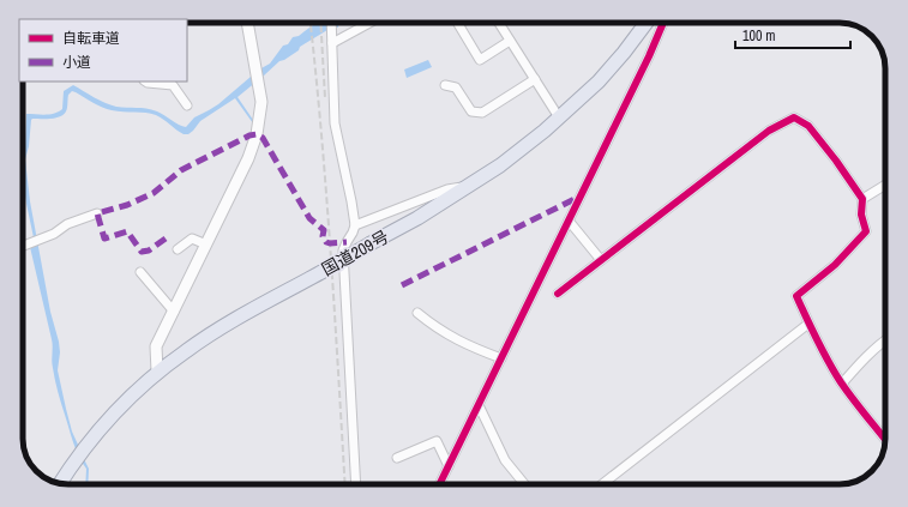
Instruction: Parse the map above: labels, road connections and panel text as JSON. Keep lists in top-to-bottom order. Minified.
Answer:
{"streets":{"highway":["国道209号"]},"legend":["自転車道","小道"],"scale_bar":"100 m"}
